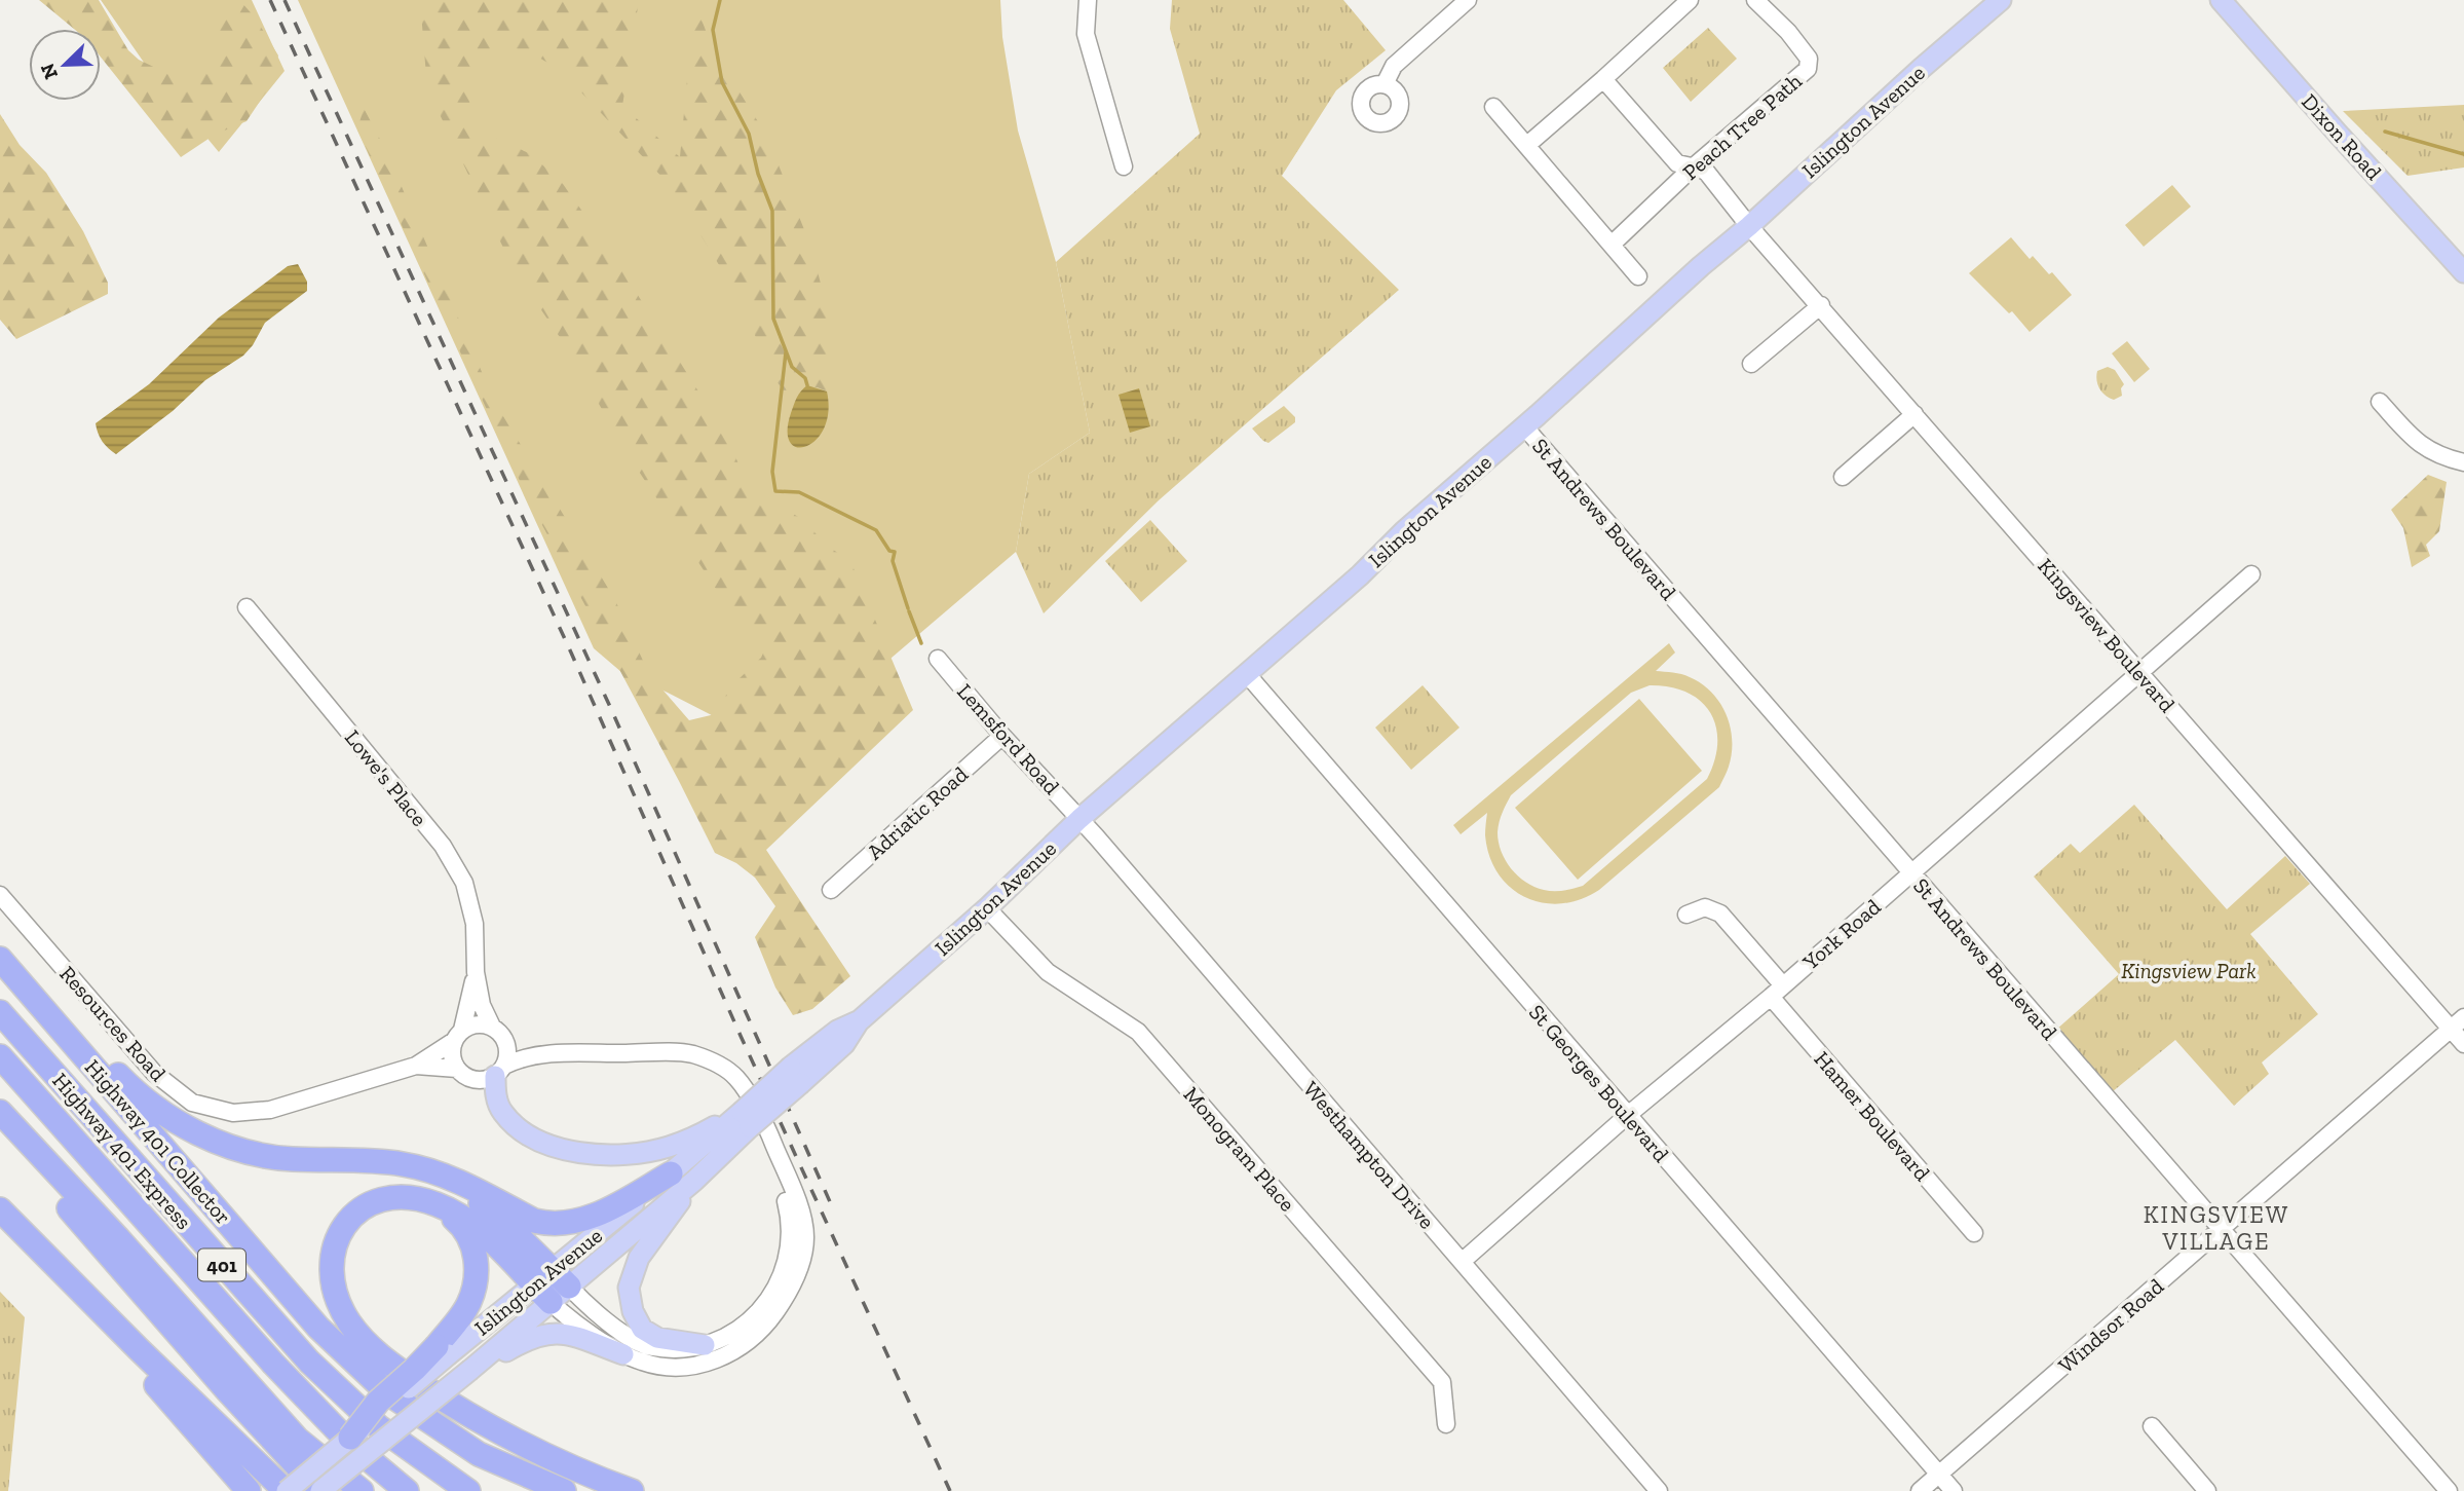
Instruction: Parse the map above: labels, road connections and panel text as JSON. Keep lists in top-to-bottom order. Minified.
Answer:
{"streets":{"highway":["Highway 401 Collector","Highway 401 Express","401"],"main road":["Islington Avenue","Dixon Road"],"street":["Peach Tree Path","St Andrews Boulevard","Kingsview Boulevard","Lemsford Road","Lowe's Place","Adriatic Road","York Road","Resources Road","St Georges Boulevard","Hamer Boulevard","Monogram Place","Westhampton Drive","Windsor Road"]},"crossings":[["Islington Avenue","St Andrews Boulevard"],["Islington Avenue","Kingsview Boulevard"],["Islington Avenue","Lemsford Road"],["Islington Avenue","St Georges Boulevard"],["Islington Avenue","Monogram Place"],["Islington Avenue","Westhampton Drive"],["Peach Tree Path","Kingsview Boulevard"],["St Andrews Boulevard","York Road"],["St Andrews Boulevard","Windsor Road"],["Kingsview Boulevard","York Road"],["Kingsview Boulevard","Windsor Road"],["Lemsford Road","Adriatic Road"],["Lemsford Road","Westhampton Drive"],["Lowe's Place","Resources Road"],["York Road","St Georges Boulevard"],["York Road","Hamer Boulevard"],["York Road","Westhampton Drive"],["St Georges Boulevard","Windsor Road"]],"districts":["KINGSVIEW VILLAGE"],"parks":["Kingsview Park"],"north":"bottom left"}
